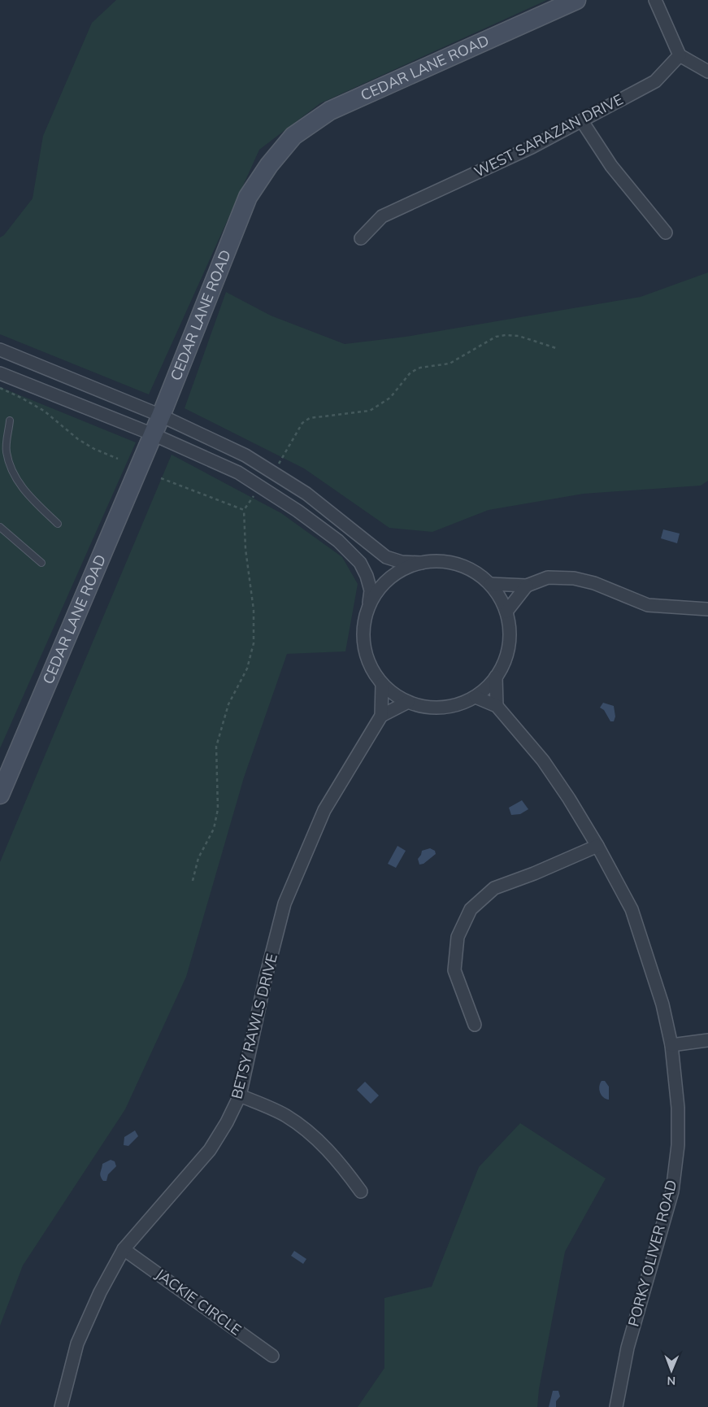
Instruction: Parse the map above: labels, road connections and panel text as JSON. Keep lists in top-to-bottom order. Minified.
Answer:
{"streets":{"street":["CEDAR LANE ROAD","WEST SARAZAN DRIVE","BETSY RAWLS DRIVE","PORKY OLIVER ROAD","JACKIE CIRCLE"]},"crossings":[["BETSY RAWLS DRIVE","JACKIE CIRCLE"]],"north":"bottom"}
